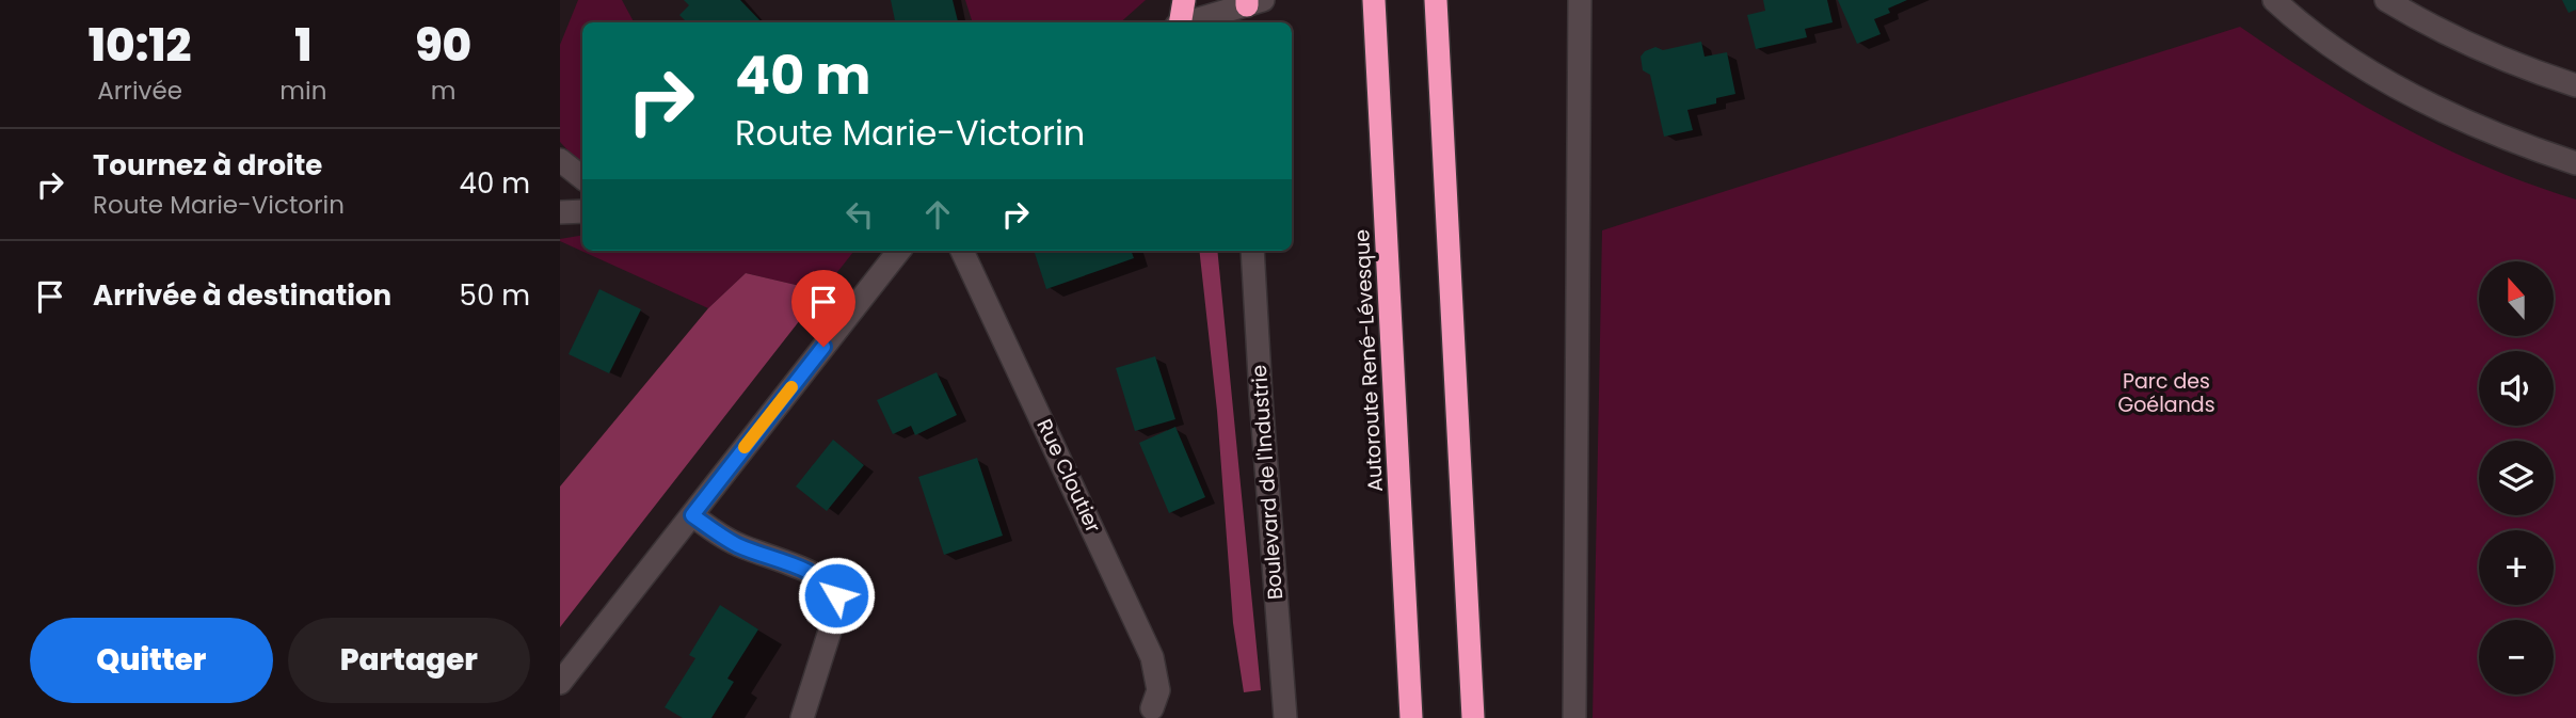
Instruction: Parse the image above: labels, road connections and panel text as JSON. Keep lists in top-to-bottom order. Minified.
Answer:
{"streets":{"highway":["Autoroute René-Lévesque"],"street":["Rue Cloutier","Boulevard de l'Industrie"]},"parks":["Parc des Goélands"],"north":"top","page":{"eta":["10:12","Arrivée","1","min","90","m"],"turn":["40 m","Route Marie-Victorin"],"list":[{"name":"Tournez à droite","note":"Route Marie-Victorin","value":"40 m"},{"name":"Arrivée à destination","value":"50 m"}],"map_buttons":["+","−"],"buttons":["Quitter","Partager"]}}
